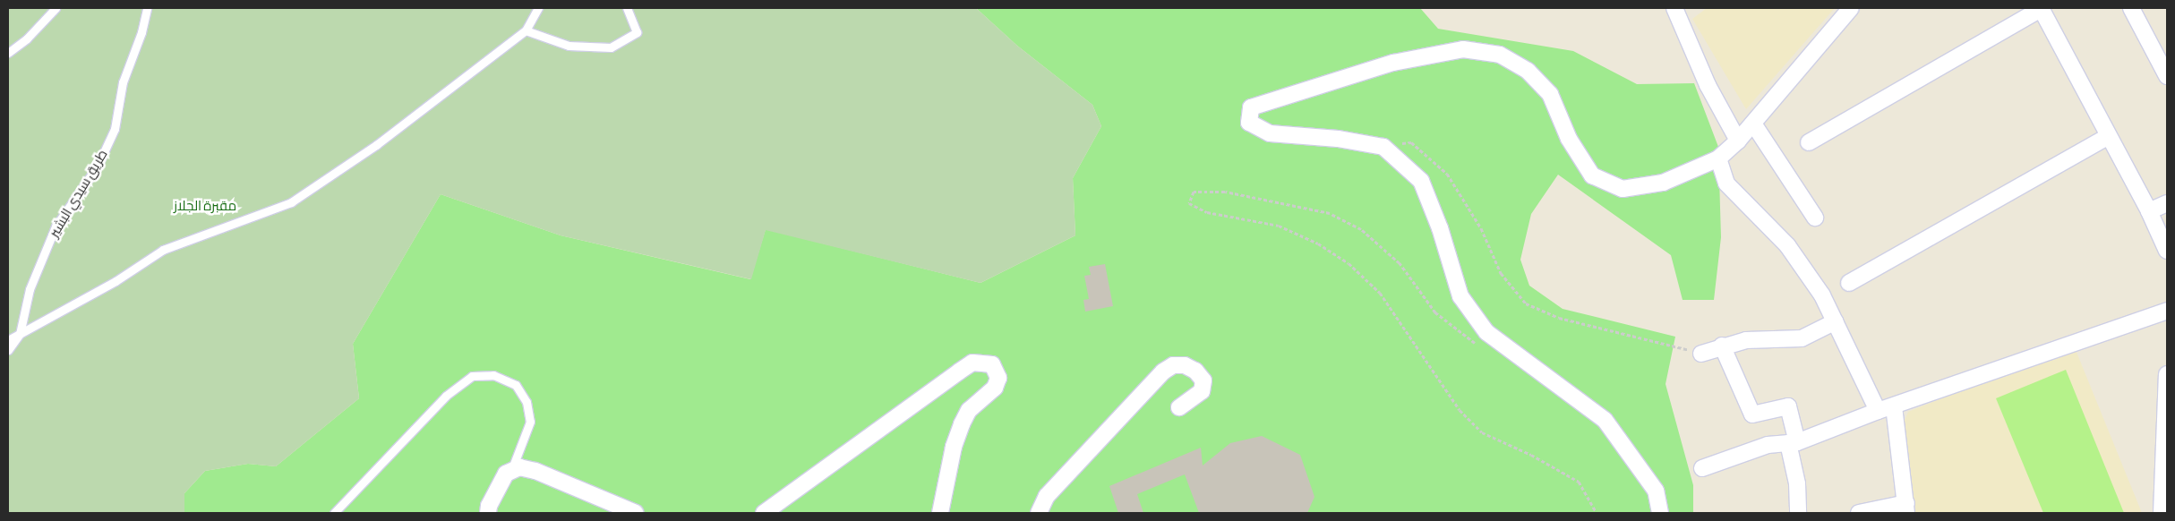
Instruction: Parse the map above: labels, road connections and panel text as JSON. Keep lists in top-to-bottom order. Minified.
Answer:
{"streets":{"lane":["طريق سيدي البشير"]},"parks":["مقبرة الجلاز"]}
